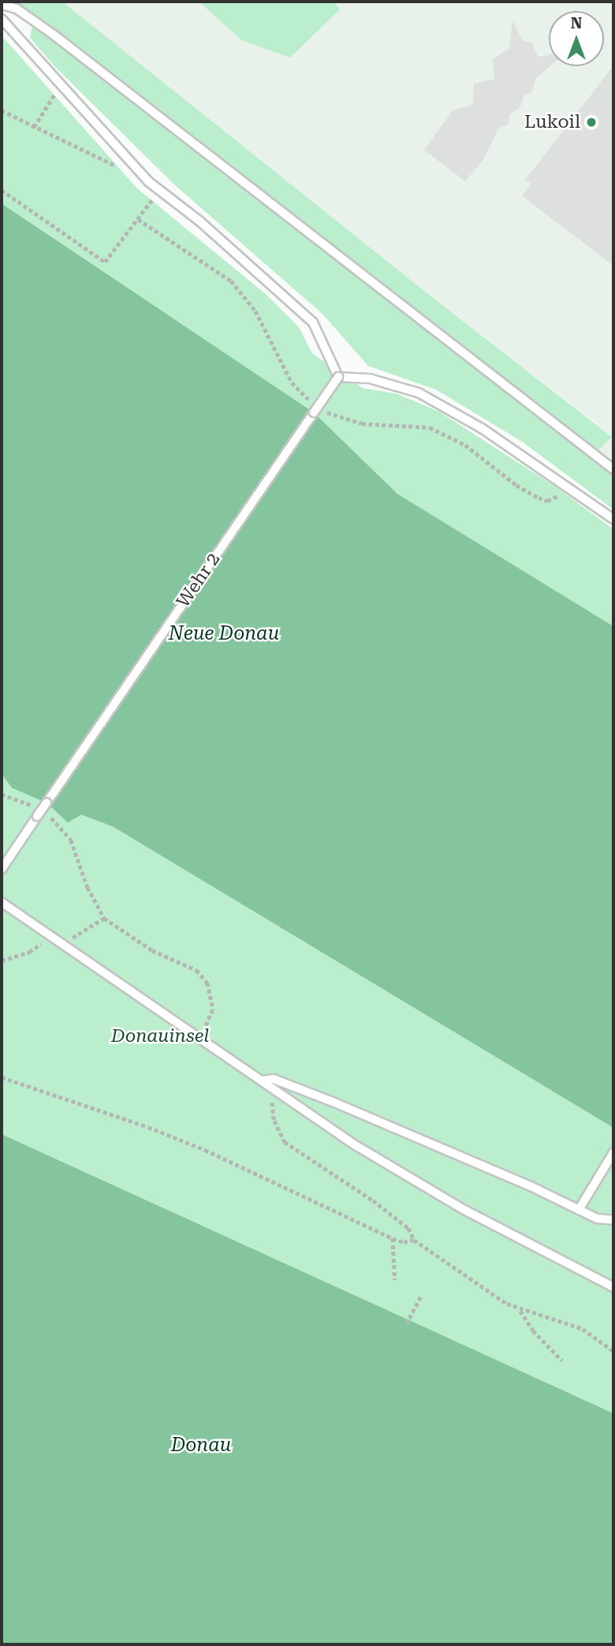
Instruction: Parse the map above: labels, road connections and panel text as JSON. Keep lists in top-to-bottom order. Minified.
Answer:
{"streets":{"lane":["Wehr 2"]},"water":["Neue Donau","Donau"],"parks":["Donauinsel"],"places":["Lukoil"],"north":"top"}
